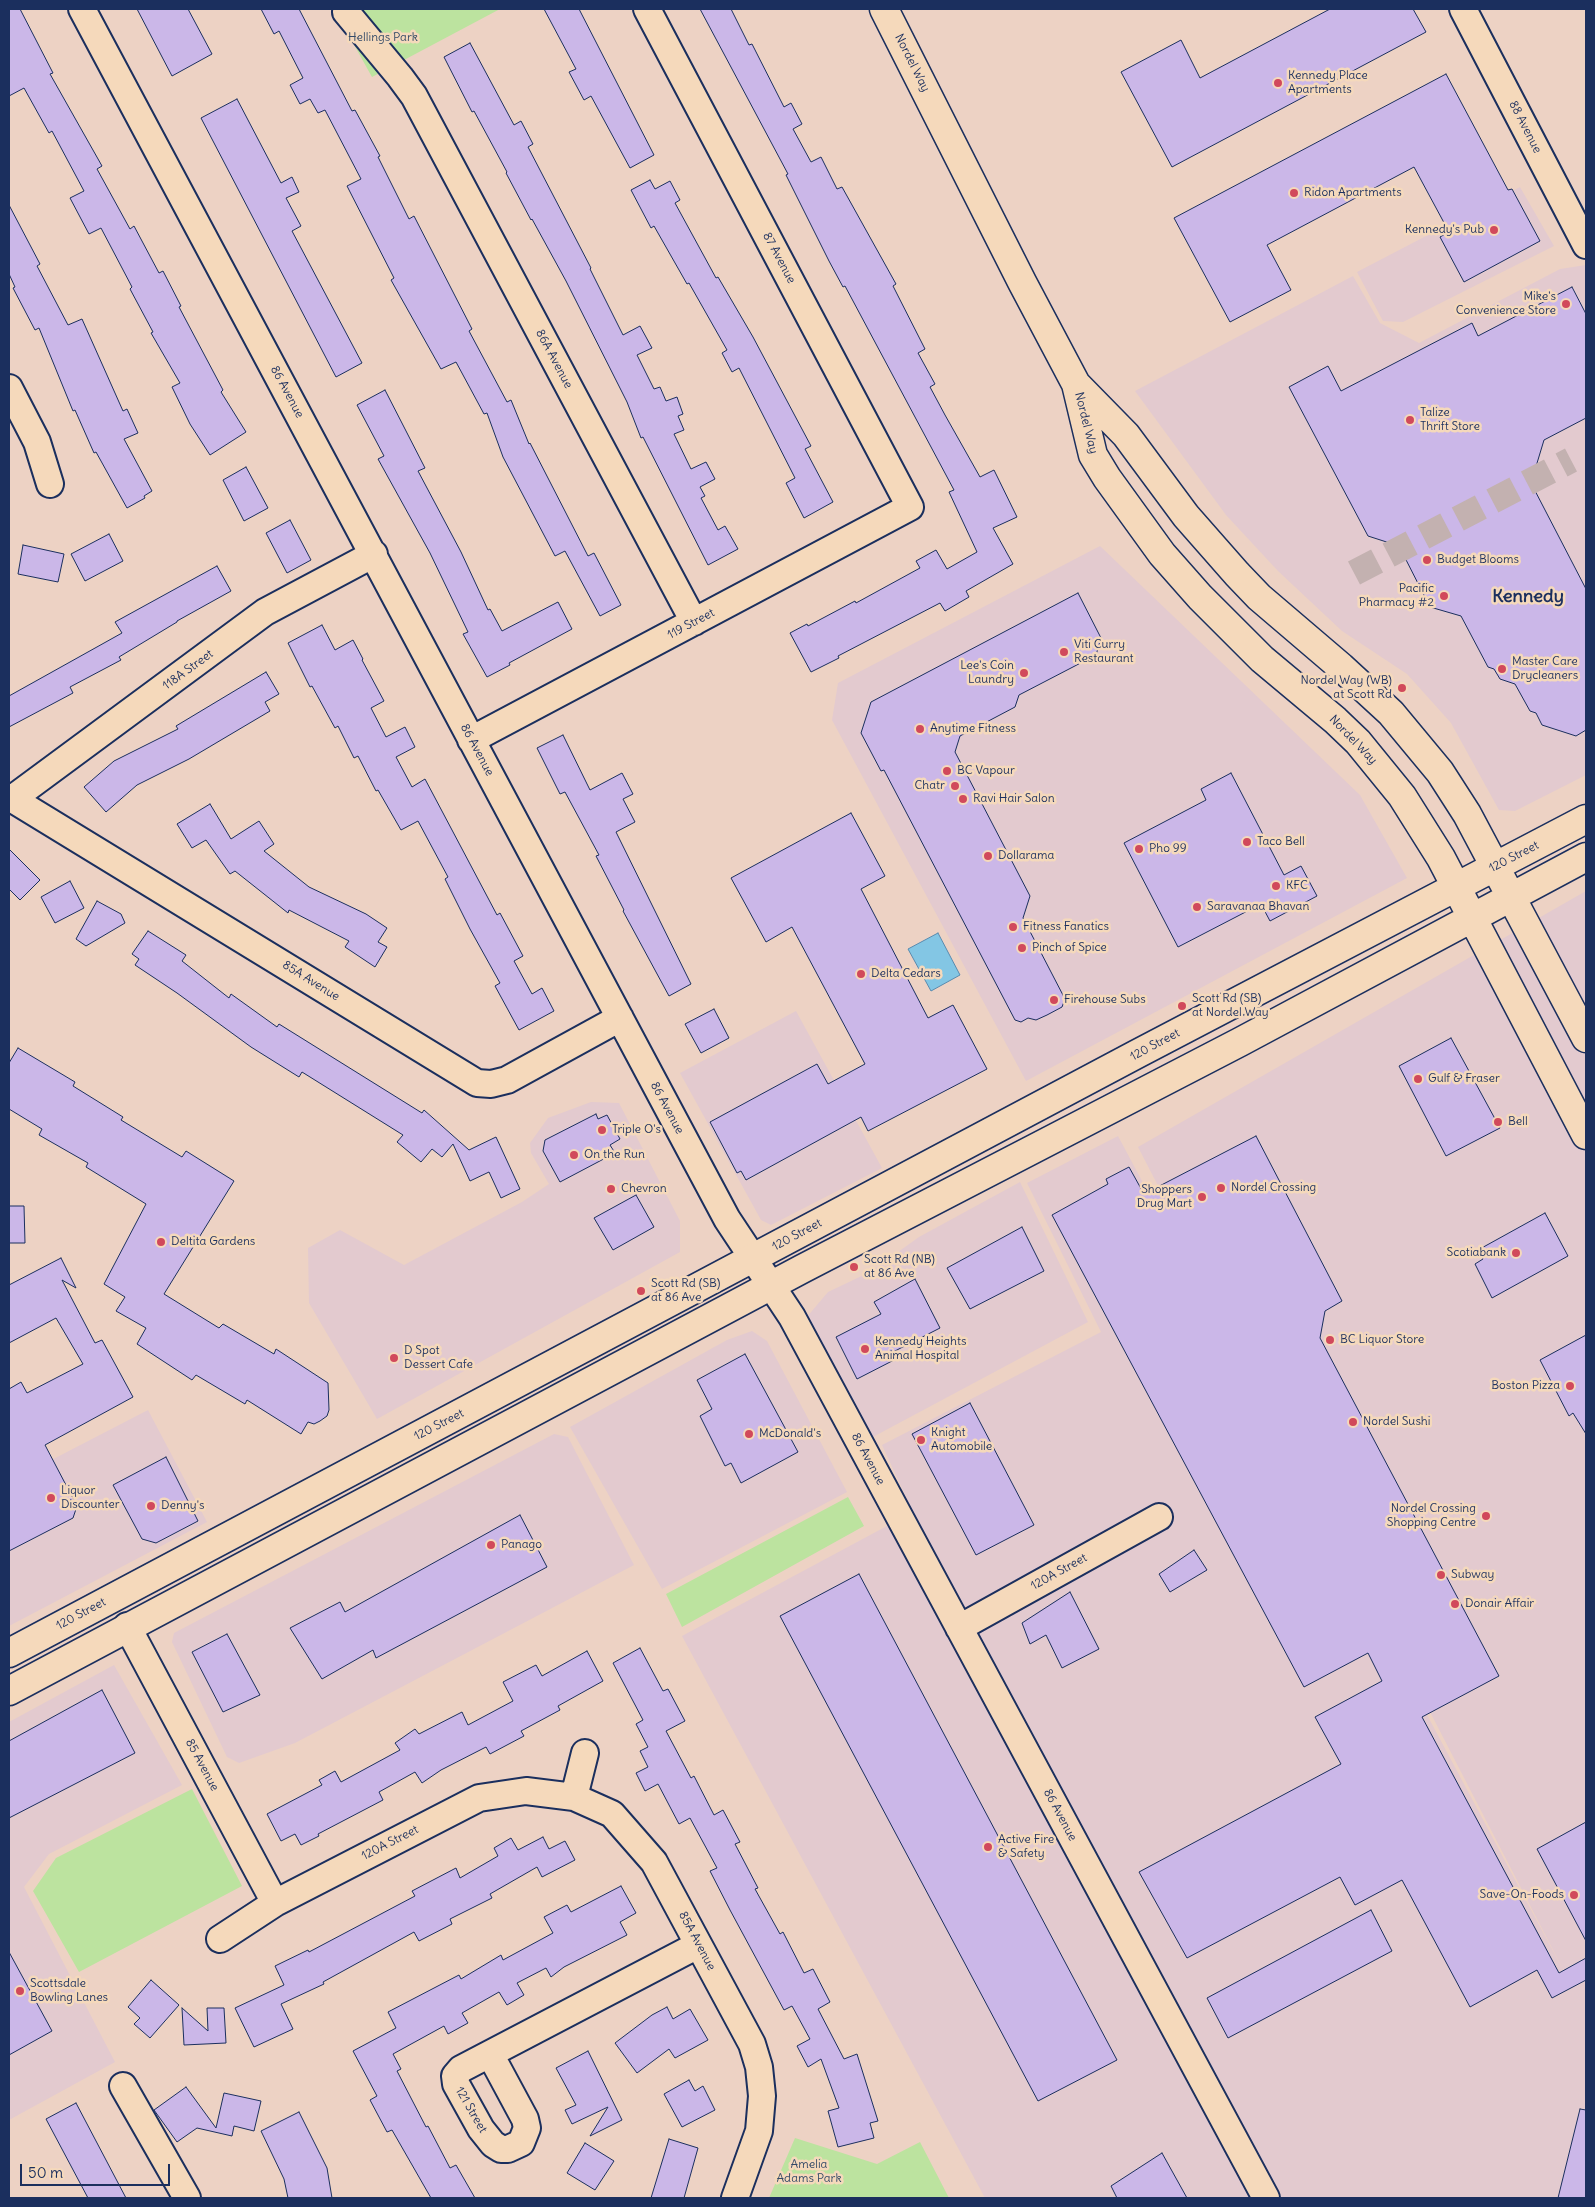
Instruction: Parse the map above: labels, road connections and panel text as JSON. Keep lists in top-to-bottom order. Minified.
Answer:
{"streets":{"main road":["Nordel Way","120 Street"],"street":["88 Avenue","87 Avenue","86A Avenue","86 Avenue","119 Street","118A Street","85A Avenue","120A Street","85 Avenue"]},"crossings":[["Nordel Way","120 Street"],["87 Avenue","119 Street"],["86A Avenue","119 Street"],["86 Avenue","119 Street"],["86 Avenue","118A Street"],["86 Avenue","120 Street"],["86 Avenue","85A Avenue"],["86 Avenue","120A Street"],["118A Street","85A Avenue"],["85A Avenue","120A Street"],["120A Street","85 Avenue"]],"districts":["Kennedy"],"parks":["Hellings Park","Amelia Adams Park"],"places":["Kennedy Place Apartments","Ridon Apartments","Kennedy's Pub","Mike's Convenience Store","Talize Thrift Store","Budget Blooms","Pacific Pharmacy #2","Viti Curry Restaurant","Master Care Drycleaners","Lee's Coin Laundry","Nordel Way (WB) at Scott Rd","Anytime Fitness","BC Vapour","Chatr","Ravi Hair Salon","Taco Bell","Pho 99","Dollarama","KFC","Saravanaa Bhavan","Fitness Fanatics","Pinch of Spice","Delta Cedars","Firehouse Subs","Scott Rd (SB) at Nordel Way","Gulf & Fraser","Bell","Triple O's","On the Run","Nordel Crossing","Chevron","Shoppers Drug Mart","Deltita Gardens","Scotiabank","Scott Rd (NB) at 86 Ave","Scott Rd (SB) at 86 Ave","BC Liquor Store","Kennedy Heights Animal Hospital","D Spot Dessert Cafe","Boston Pizza","Nordel Sushi","McDonald's","Knight Automobile","Liquor Discounter","Denny's","Nordel Crossing Shopping Centre","Panago","Subway","Donair Affair","Active Fire & Safety","Save-On-Foods","Scottsdale Bowling Lanes"],"scale_bar":"50 m"}
